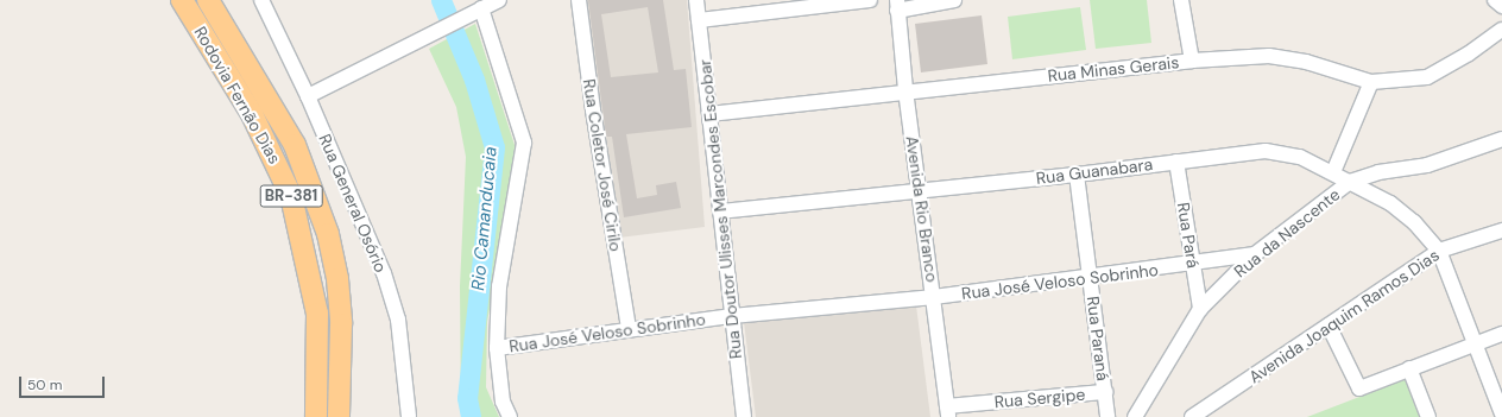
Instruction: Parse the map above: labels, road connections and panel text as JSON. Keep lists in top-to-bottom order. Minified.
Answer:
{"streets":{"highway":["Rodovia Fernão Dias","BR-381"],"street":["Rua Minas Gerais","Rua Coletor José Cirilo","Rua Guanabara","Rua General Osório","Rua Doutor Ulisses Marcondes Escobar","Avenida Rio Branco","Rua da Nascente","Rua Pará","Rua José Veloso Sobrinho","Avenida Joaquim Ramos Dias","Rua Paraná","Rua Sergipe"]},"crossings":[["Rua Minas Gerais","Rua Doutor Ulisses Marcondes Escobar"],["Rua Minas Gerais","Avenida Rio Branco"],["Rua Coletor José Cirilo","Rua José Veloso Sobrinho"],["Rua Guanabara","Rua Doutor Ulisses Marcondes Escobar"],["Rua Guanabara","Avenida Rio Branco"],["Rua Guanabara","Rua da Nascente"],["Rua Guanabara","Rua Pará"],["Rua Guanabara","Avenida Joaquim Ramos Dias"],["Rua Guanabara","Rua Paraná"],["Rua Doutor Ulisses Marcondes Escobar","Rua José Veloso Sobrinho"],["Avenida Rio Branco","Rua José Veloso Sobrinho"],["Avenida Rio Branco","Rua Sergipe"],["Rua da Nascente","Rua Pará"],["Rua da Nascente","Rua José Veloso Sobrinho"],["Rua Pará","Rua José Veloso Sobrinho"],["Rua José Veloso Sobrinho","Rua Paraná"],["Rua Paraná","Rua Sergipe"]],"water":["Rio Camanducaia"],"scale_bar":"50 m"}
